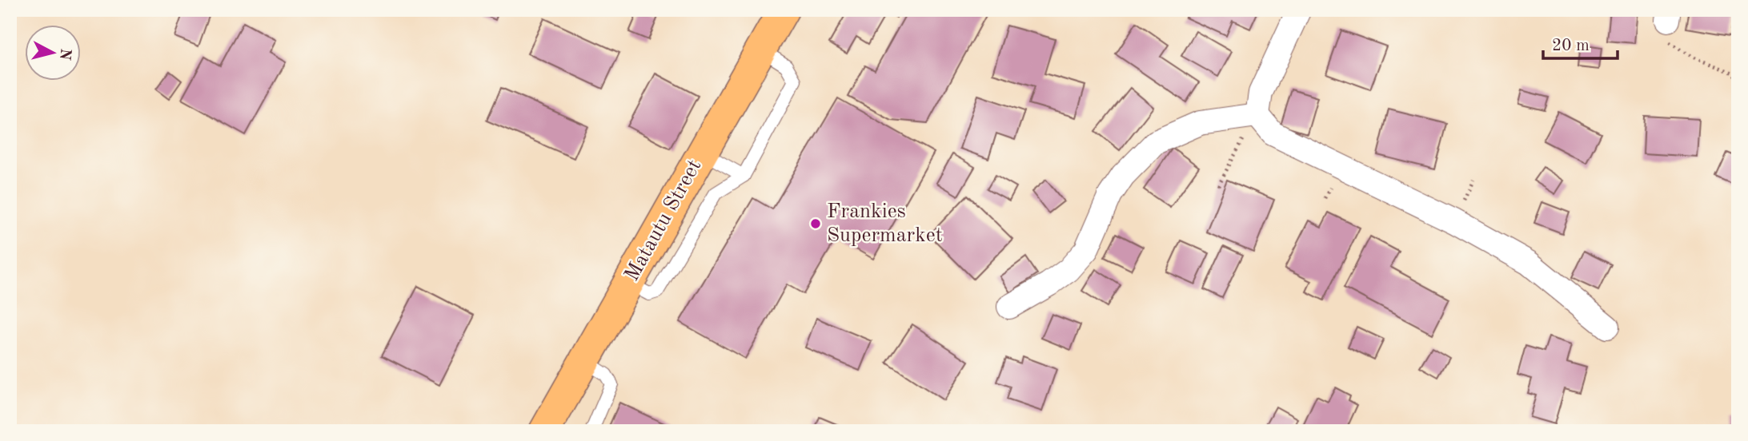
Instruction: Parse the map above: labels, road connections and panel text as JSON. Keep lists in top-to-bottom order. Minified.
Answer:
{"streets":{"main road":["Matautu Street"]},"places":["Frankies Supermarket"],"scale_bar":"20 m","north":"right"}
